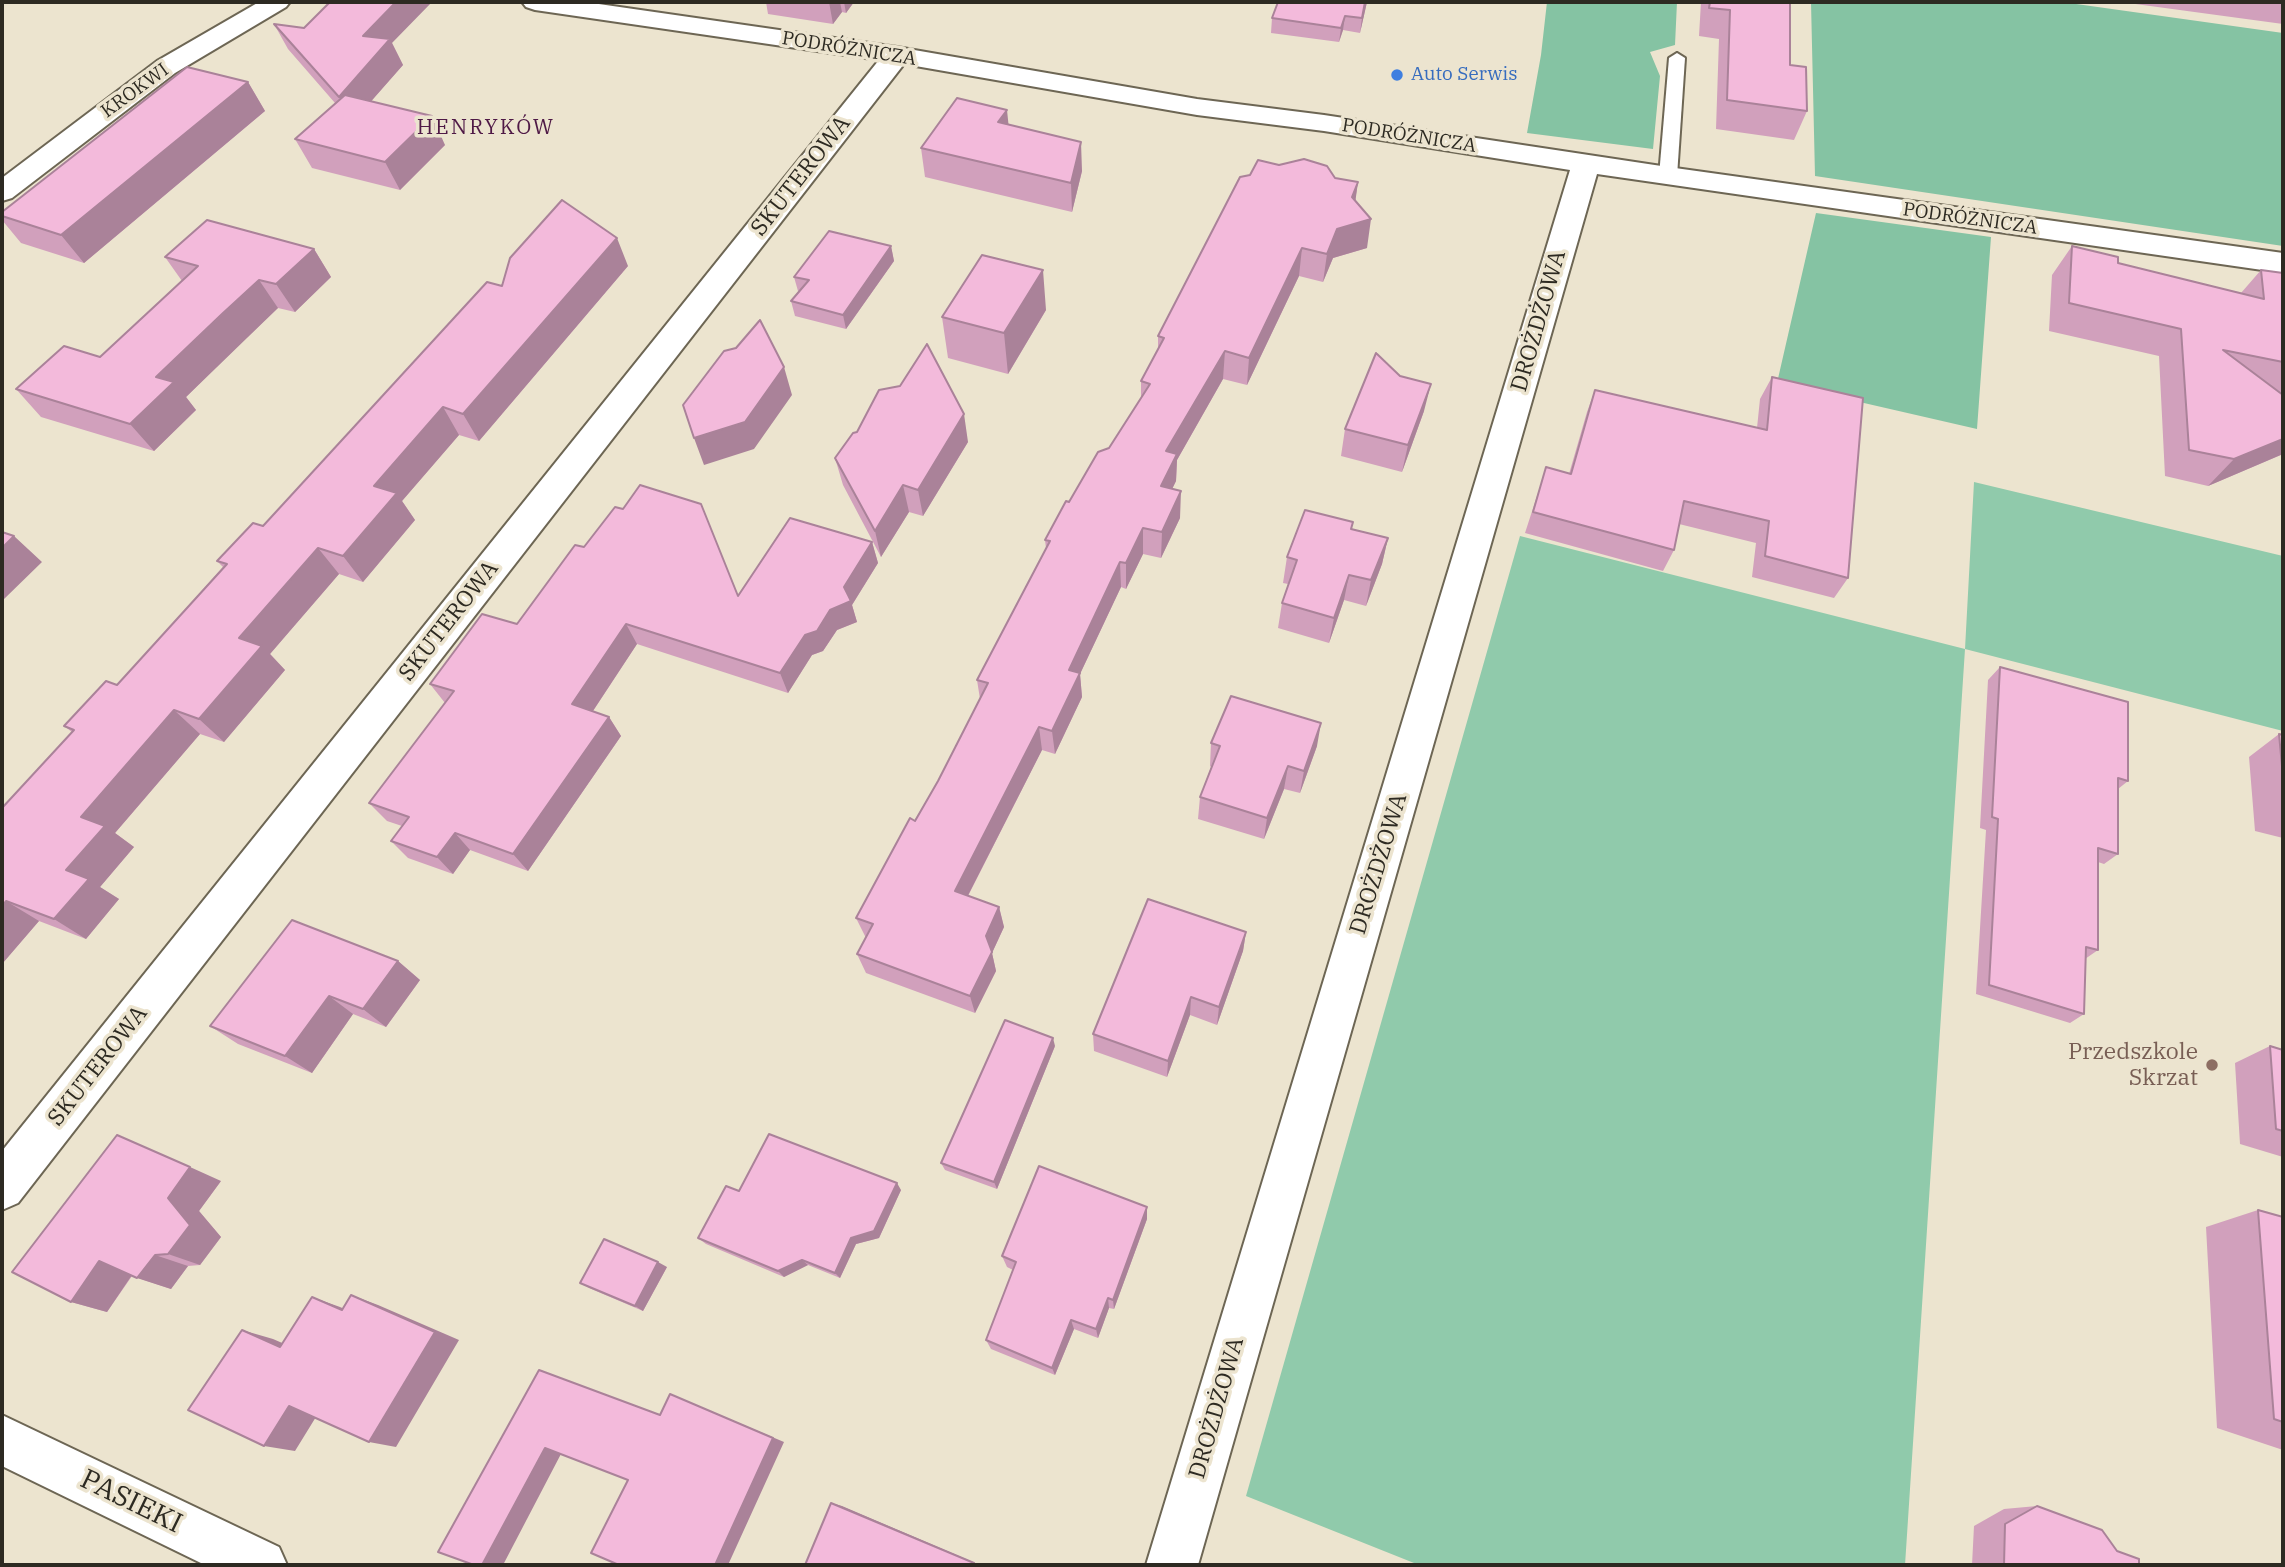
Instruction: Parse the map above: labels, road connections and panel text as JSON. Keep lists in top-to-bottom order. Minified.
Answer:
{"streets":{"street":["PODRÓŻNICZA","KROKWI","SKUTEROWA","DROŻDŻOWA","PASIEKI"]},"crossings":[["PODRÓŻNICZA","SKUTEROWA"],["PODRÓŻNICZA","DROŻDŻOWA"]],"districts":["HENRYKÓW"],"places":["Auto Serwis","Przedszkole Skrzat"]}
